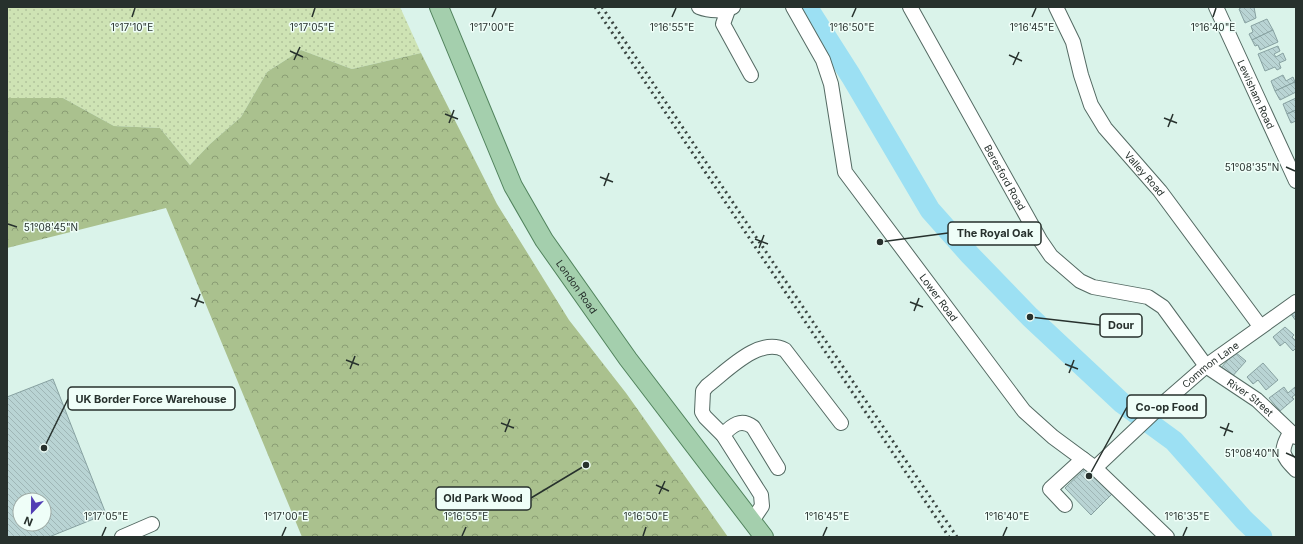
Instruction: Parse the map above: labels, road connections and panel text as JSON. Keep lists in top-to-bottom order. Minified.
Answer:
{"streets":{"main road":["London Road"],"street":["Lewisham Road","Valley Road","Beresford Road","Lower Road","Common Lane","River Street"]},"crossings":[["Valley Road","Common Lane"],["Beresford Road","Common Lane"],["Beresford Road","River Street"],["Lower Road","Common Lane"],["Common Lane","River Street"]],"places":["The Royal Oak","Dour","UK Border Force Warehouse","Old Park Wood","Co-op Food"],"north":"bottom","coordinates":["1°17'05\"E","1°17'00\"E","1°16'55\"E","1°16'50\"E","1°16'45\"E","1°16'40\"E","1°17'10\"E","51°08'35\"N","51°08'45\"N","51°08'40\"N","1°16'35\"E"]}
